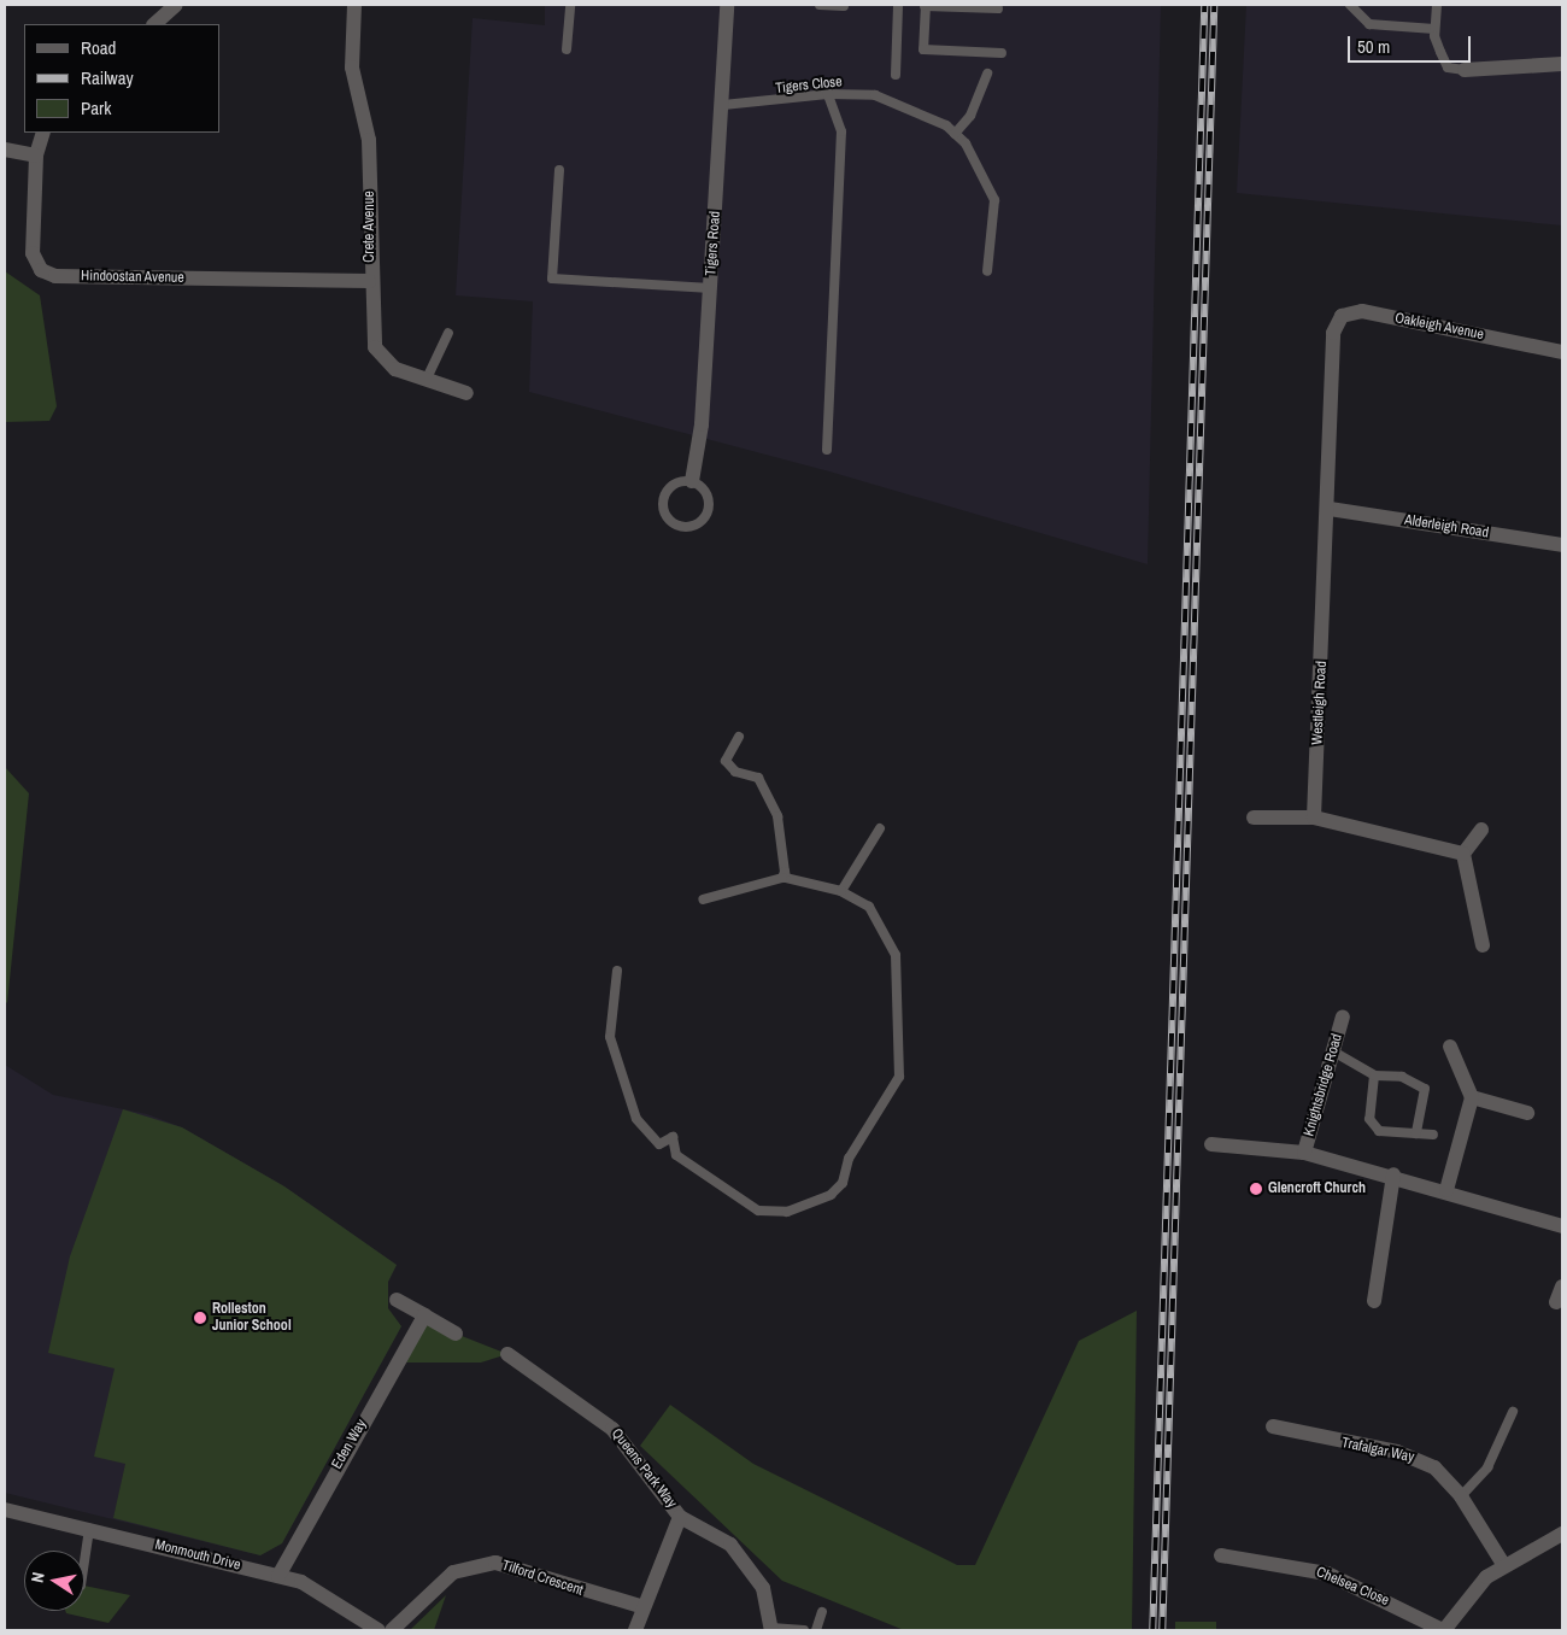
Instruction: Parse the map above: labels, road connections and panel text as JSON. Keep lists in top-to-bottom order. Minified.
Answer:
{"streets":{"street":["Crete Avenue","Tigers Road","Hindoostan Avenue","Oakleigh Avenue","Alderleigh Road","Westleigh Road","Knightsbridge Road","Eden Way","Trafalgar Way","Queens Park Way","Monmouth Drive","Tilford Crescent","Chelsea Close"],"lane":["Tigers Close"]},"crossings":[["Tigers Close","Tigers Road"],["Crete Avenue","Hindoostan Avenue"],["Oakleigh Avenue","Westleigh Road"],["Alderleigh Road","Westleigh Road"],["Eden Way","Monmouth Drive"]],"places":["Glencroft Church","Rolleston Junior School"],"legend":["Road","Railway","Park"],"scale_bar":"50 m","north":"left"}
